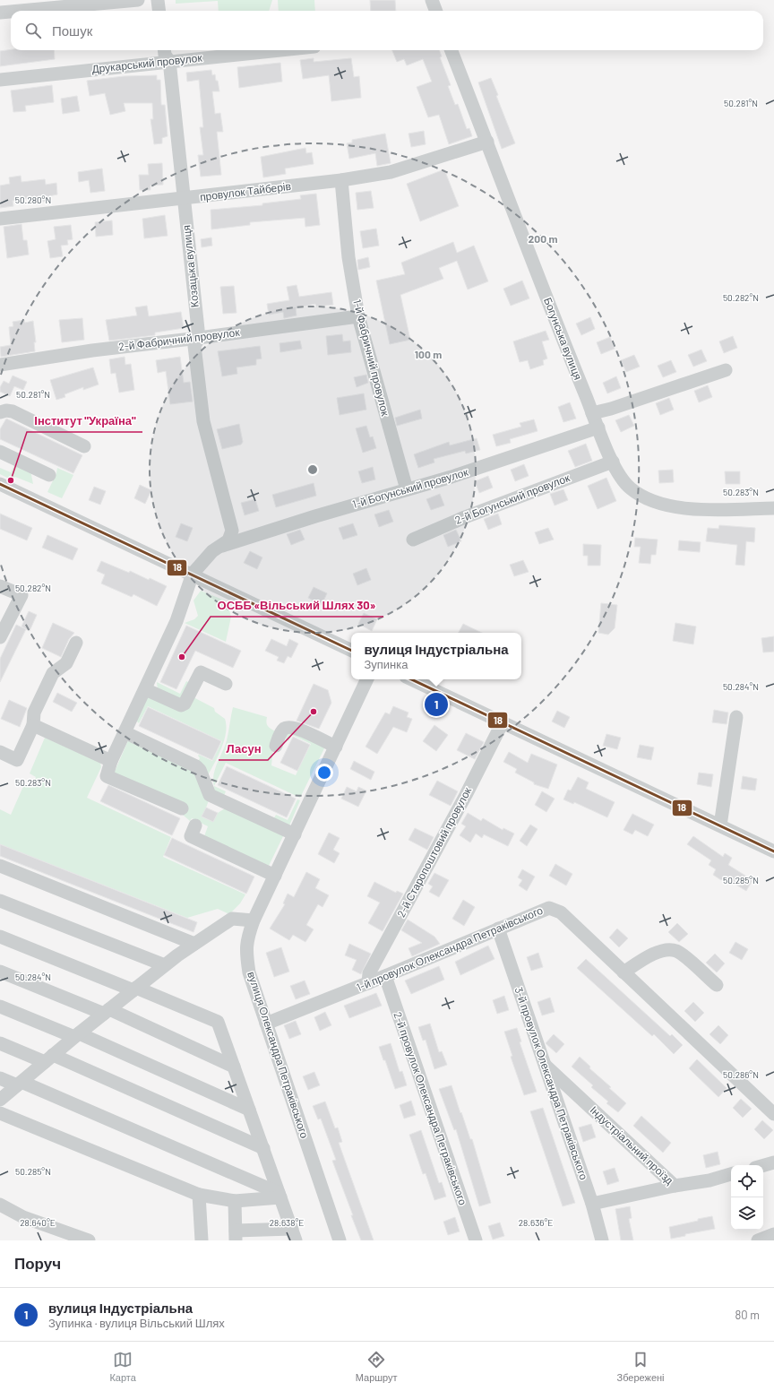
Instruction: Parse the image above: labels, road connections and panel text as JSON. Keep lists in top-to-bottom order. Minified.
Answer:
{"streets":{"street":["Друкарський провулок","провулок Тайберів","Козацька вулиця","Богунська вулиця","2-й Фабричний провулок","1-й Фабричний провулок","1-й Богунський провулок","2-й Богунський провулок","2-й Старопоштовий провулок","1-й провулок Олександра Петраківського","вулиця Олександра Петраківського","3-й провулок Олександра Петраківського","2-й провулок Олександра Петраківського","Індустріальний проїзд"]},"crossings":[["Друкарський провулок","Козацька вулиця"],["провулок Тайберів","Козацька вулиця"],["провулок Тайберів","Богунська вулиця"],["провулок Тайберів","1-й Фабричний провулок"],["Козацька вулиця","2-й Фабричний провулок"],["Козацька вулиця","1-й Богунський провулок"],["Богунська вулиця","1-й Богунський провулок"],["Богунська вулиця","2-й Богунський провулок"],["2-й Фабричний провулок","1-й Фабричний провулок"],["1-й Фабричний провулок","1-й Богунський провулок"],["2-й Старопоштовий провулок","1-й провулок Олександра Петраківського"],["1-й провулок Олександра Петраківського","вулиця Олександра Петраківського"],["1-й провулок Олександра Петраківського","3-й провулок Олександра Петраківського"],["1-й провулок Олександра Петраківського","2-й провулок Олександра Петраківського"],["3-й провулок Олександра Петраківського","Індустріальний проїзд"]],"places":["Інститут \"Україна\"","ОСББ «Вільський Шлях 30»","Ласун"],"lines":["transit line 18"],"page":{"search":"Пошук","popup":["вулиця Індустріальна","Зупинка"],"pins":"1","heading":"Поруч","list":[{"mark":"1","name":"вулиця Індустріальна","note":"Зупинка · вулиця Вільський Шлях","value":"80 m"}],"nav":["Карта","Маршрут","Збережені"]},"coordinates":["50.281°N","50.280°N","50.282°N","50.283°N","50.284°N","50.285°N","50.286°N","28.640°E","28.638°E","28.636°E"],"rings":["200 m","100 m"]}
